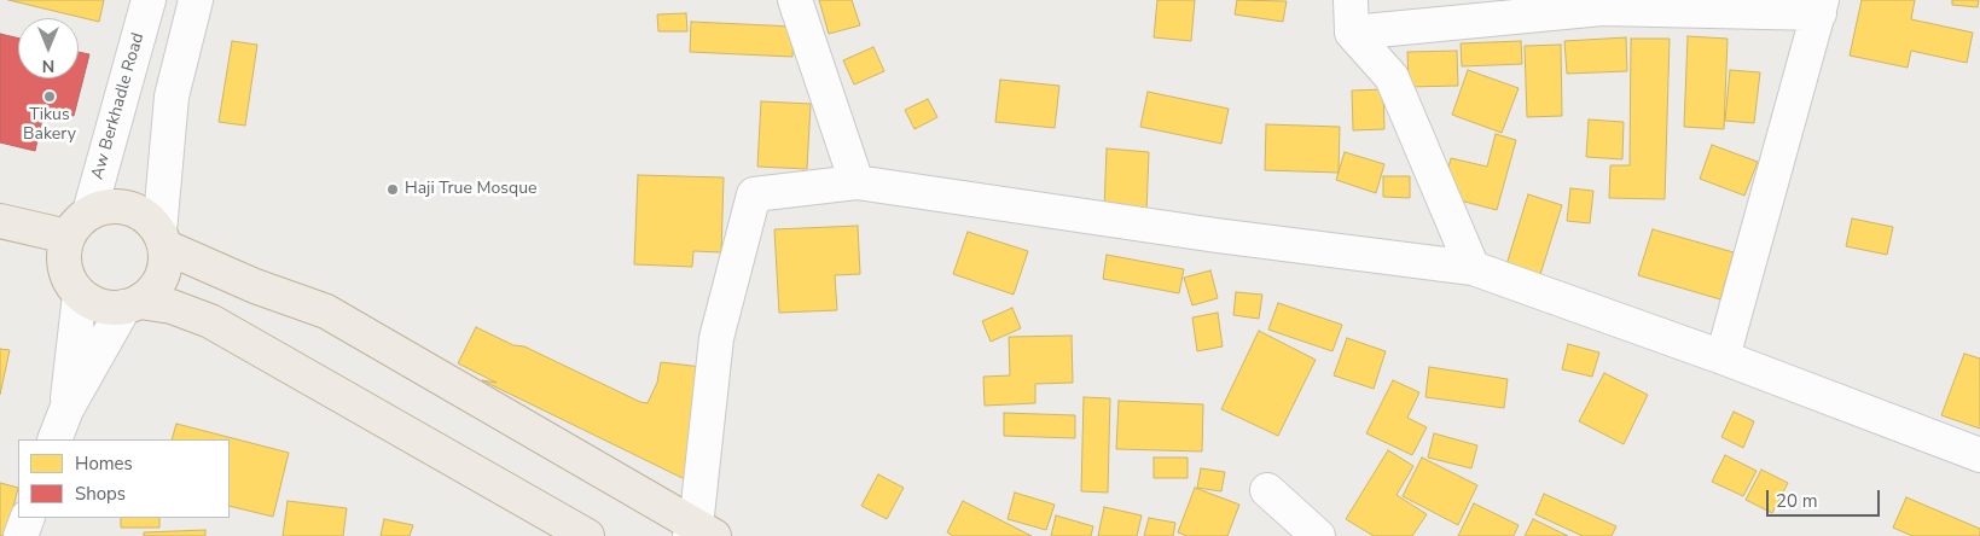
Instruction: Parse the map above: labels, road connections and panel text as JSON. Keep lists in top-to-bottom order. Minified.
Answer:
{"streets":{"street":["Aw Berkhadle Road"]},"places":["Tikus Bakery","Haji True Mosque"],"legend":["Homes","Shops"],"scale_bar":"20 m","north":"bottom"}
